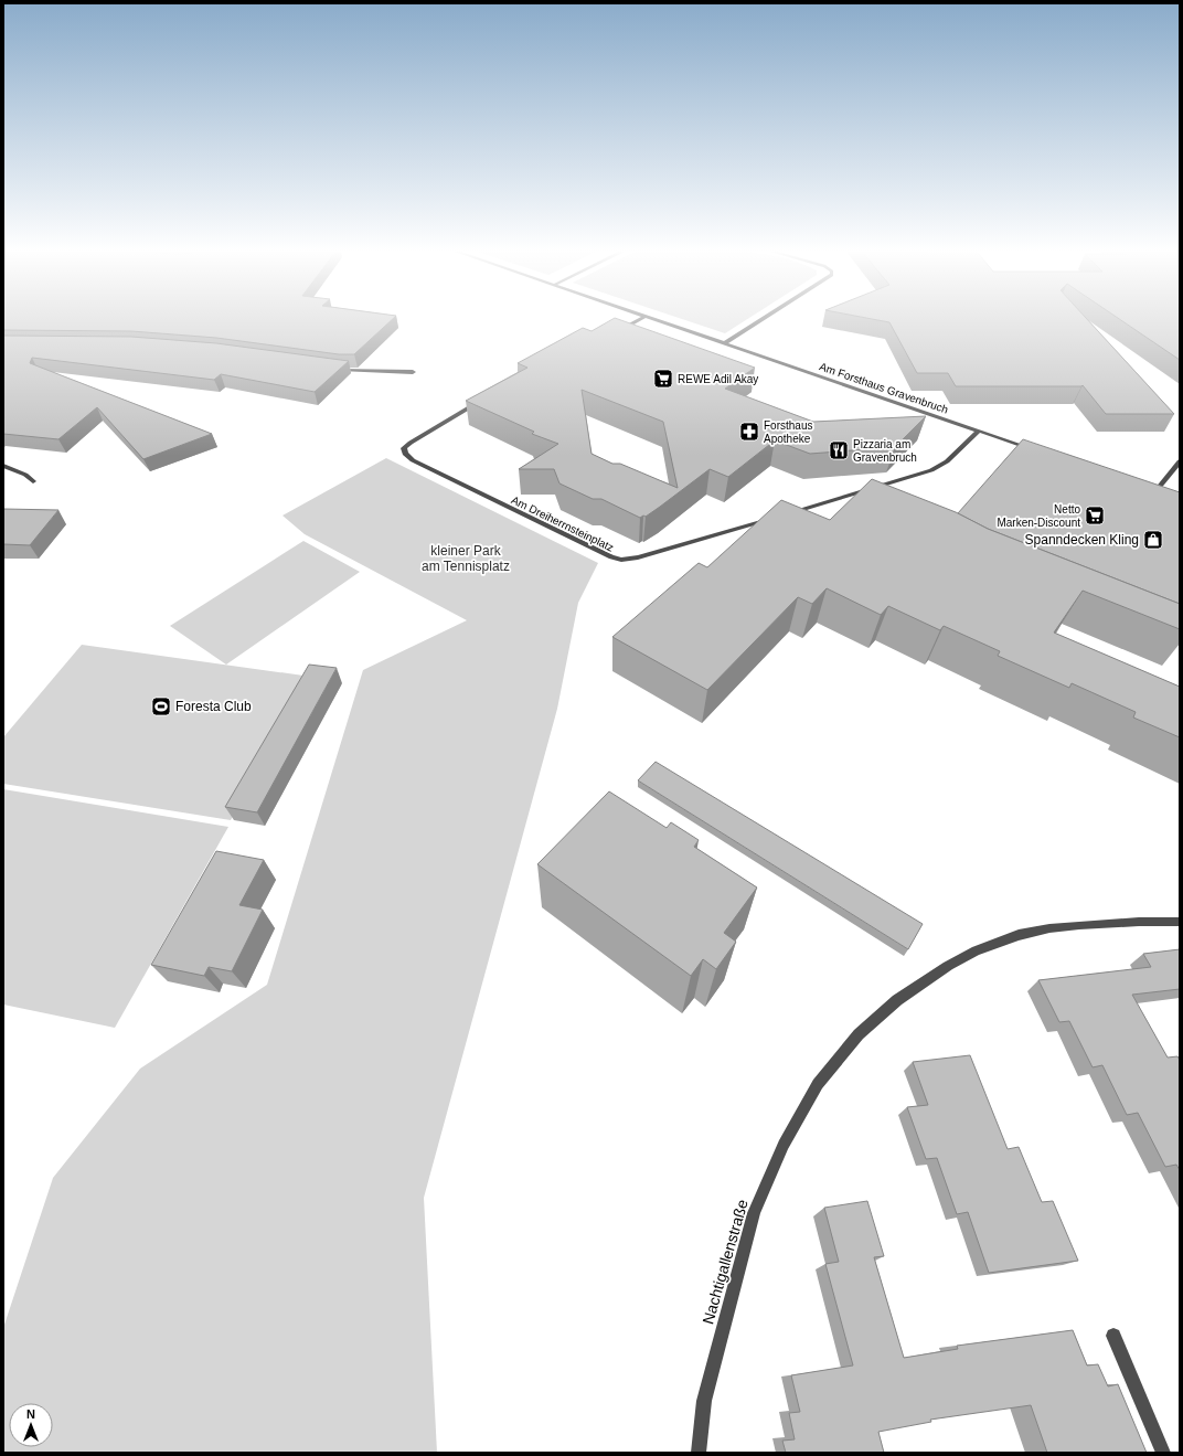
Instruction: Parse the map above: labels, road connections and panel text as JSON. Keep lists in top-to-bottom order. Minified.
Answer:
{"streets":{"street":["Am Forsthaus Gravenbruch","Am Dreiherrnsteinplatz","Nachtigallenstraße"]},"parks":["kleiner Park am Tennisplatz"],"places":{"supermarket":["REWE Adil Akay","Netto Marken-Discount"],"pharmacy":["Forsthaus Apotheke"],"restaurant":["Pizzaria am Gravenbruch"],"shop":["Spanndecken Kling"],"sports":["Foresta Club"]},"north":"top"}
